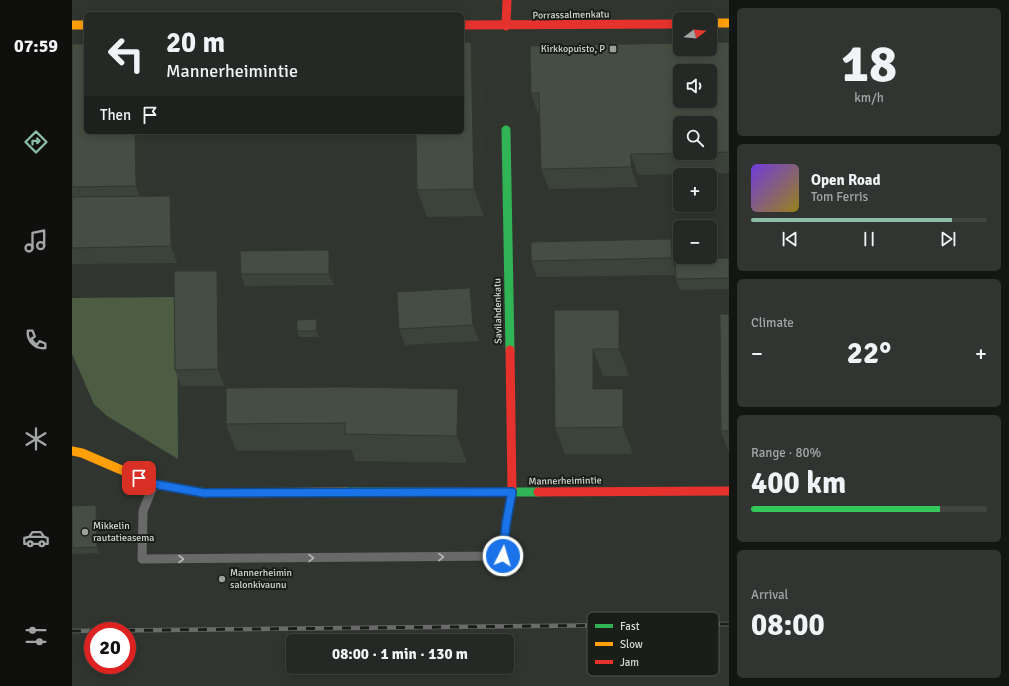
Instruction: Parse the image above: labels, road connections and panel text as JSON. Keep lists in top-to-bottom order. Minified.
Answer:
{"streets":{"street":["Porrassalmenkatu","Savilahdenkatu","Mannerheimintie"]},"crossings":[["Savilahdenkatu","Mannerheimintie"]],"places":{"transit":["Kirkkopuisto, P"],"other":["Mikkelin rautatieasema","Mannerheimin salonkivaunu"]},"legend":["Fast","Slow","Jam"],"north":"right","page":{"tabs":"07:59","tile":[["18","km/h"],"Climate",["Range · 80%","400 km"],["Arrival","08:00"]],"map_buttons":["+","−"],"turn":["20 m","Mannerheimintie"],"then":"Then","song":["Open Road","Tom Ferris"],"heat":["−","22°","+"],"limit":"20","trip":"08:00 · 1 min · 130 m"}}
